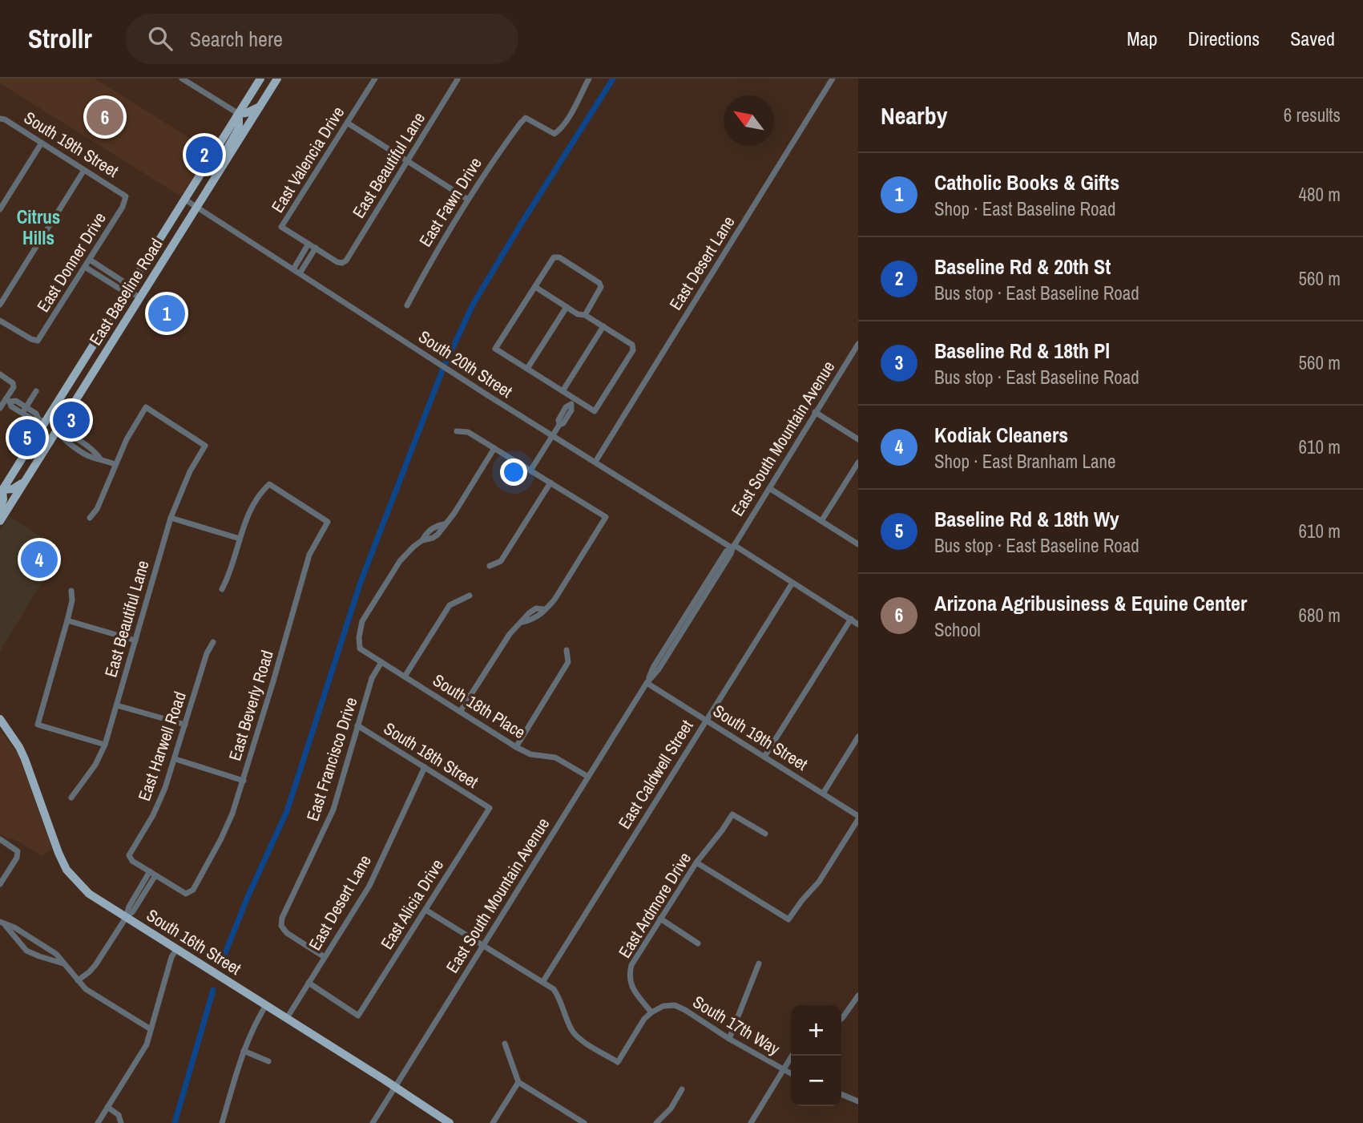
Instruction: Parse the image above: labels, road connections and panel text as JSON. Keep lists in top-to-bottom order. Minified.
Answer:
{"streets":{"main road":["East Baseline Road","South 16th Street"],"street":["South 19th Street","East Valencia Drive","East Beautiful Lane","East Fawn Drive","East Donner Drive","East Desert Lane","South 20th Street","East South Mountain Avenue","East Beverly Road","South 18th Place","East Harwell Road","South 18th Street","East Francisco Drive","East Caldwell Street","East Alicia Drive","East Ardmore Drive","South 17th Way"]},"crossings":[["South 19th Street","East Donner Drive"],["South 19th Street","East South Mountain Avenue"],["South 19th Street","East Caldwell Street"],["East Desert Lane","South 20th Street"],["East Desert Lane","South 18th Street"],["East Desert Lane","East Francisco Drive"],["East Desert Lane","East Alicia Drive"],["East Desert Lane","South 16th Street"],["East Baseline Road","South 20th Street"],["South 20th Street","East South Mountain Avenue"],["South 20th Street","East Caldwell Street"],["East South Mountain Avenue","South 18th Place"],["East South Mountain Avenue","South 16th Street"],["East Beverly Road","East Harwell Road"],["South 18th Place","East Francisco Drive"],["South 18th Street","East Francisco Drive"],["South 18th Street","East Alicia Drive"],["East Ardmore Drive","South 17th Way"]],"districts":["Citrus Hills"],"north":"top left","page":{"header":"Strollr","search":"Search here","nav":["Map","Directions","Saved"],"heading":["Nearby","6 results"],"pins":["6","2","1","3","5","4"],"list":[{"mark":"1","name":"Catholic Books & Gifts","note":"Shop · East Baseline Road","value":"480 m"},{"mark":"2","name":"Baseline Rd & 20th St","note":"Bus stop · East Baseline Road","value":"560 m"},{"mark":"3","name":"Baseline Rd & 18th Pl","note":"Bus stop · East Baseline Road","value":"560 m"},{"mark":"4","name":"Kodiak Cleaners","note":"Shop · East Branham Lane","value":"610 m"},{"mark":"5","name":"Baseline Rd & 18th Wy","note":"Bus stop · East Baseline Road","value":"610 m"},{"mark":"6","name":"Arizona Agribusiness & Equine Center","note":"School","value":"680 m"}],"map_buttons":["+","−"]}}
